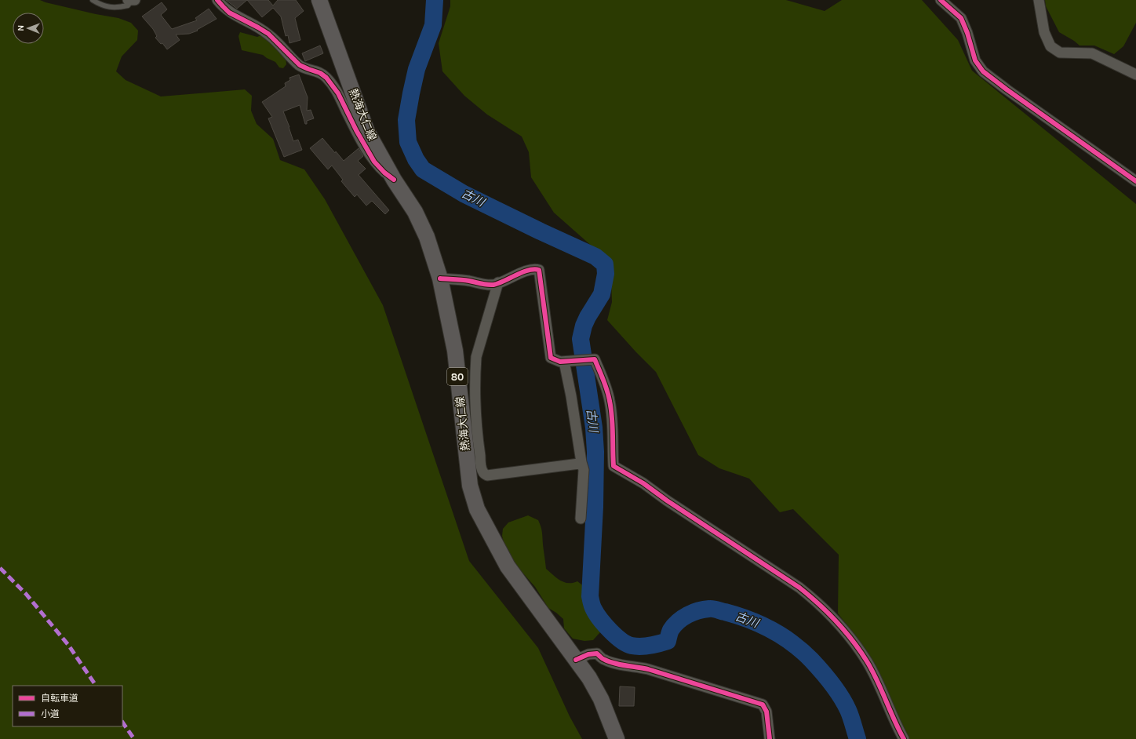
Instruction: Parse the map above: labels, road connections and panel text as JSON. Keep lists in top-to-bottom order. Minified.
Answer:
{"streets":{"main road":["熱海大仁線","80"]},"water":["古川"],"legend":["自転車道","小道"],"north":"left"}
